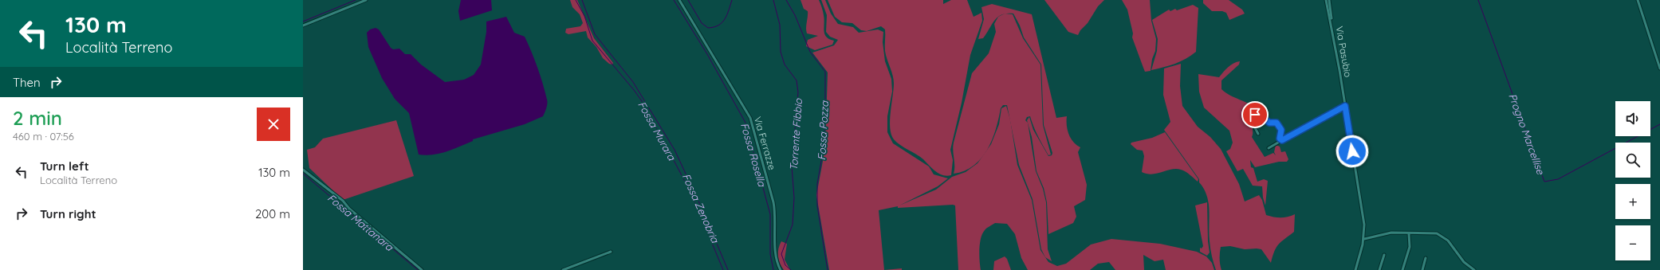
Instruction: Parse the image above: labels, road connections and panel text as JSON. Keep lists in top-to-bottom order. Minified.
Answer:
{"streets":{"street":["Via Pasubio","Via Ferrazze"]},"water":["Fossa Murara","Fossa Pozza","Progno Marcellise","Torrente Fibbio","Fossa Rosella","Fossa Zenobria","Fossa Mattanara"],"page":{"turn":["130 m","Località Terreno"],"then":"Then","heading":["2 min","460 m · 07:56"],"map_buttons":["+","−"],"list":[{"name":"Turn left","note":"Località Terreno","value":"130 m"},{"name":"Turn right","value":"200 m"}]}}
